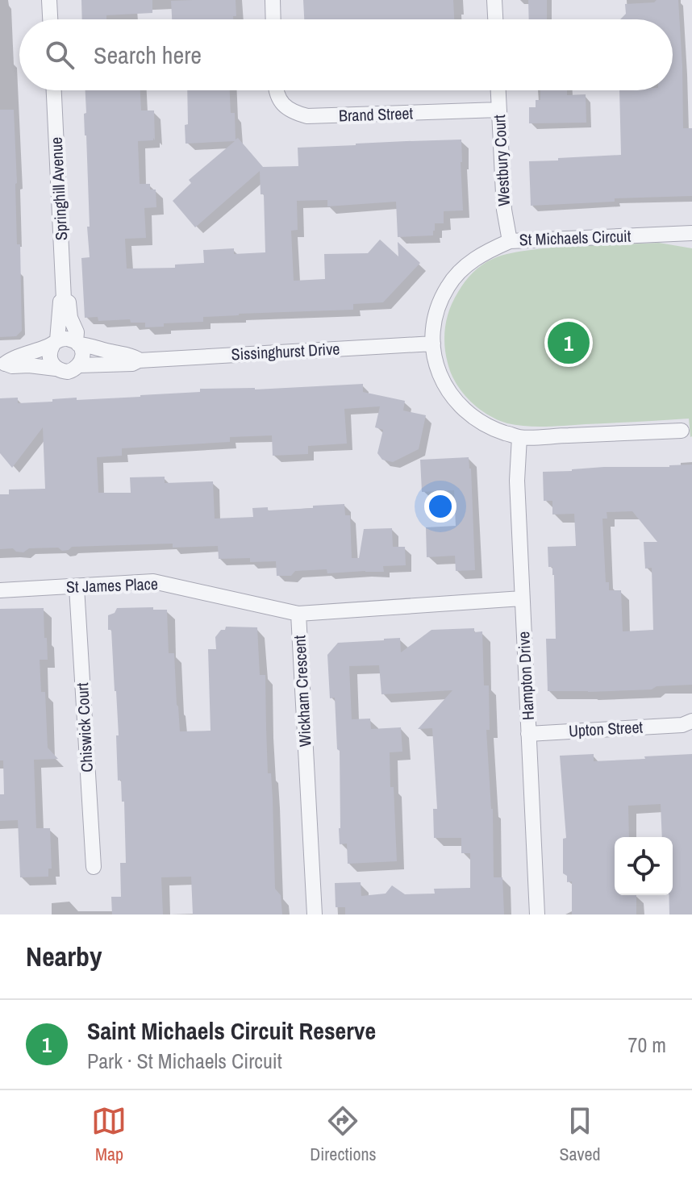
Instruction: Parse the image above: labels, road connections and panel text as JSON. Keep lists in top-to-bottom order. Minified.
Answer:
{"streets":{"street":["Brand Street","Westbury Court","Springhill Avenue","St Michaels Circuit","Sissinghurst Drive","St James Place","Hampton Drive","Wickham Crescent","Chiswick Court","Upton Street"]},"crossings":[["Brand Street","Westbury Court"],["Westbury Court","St Michaels Circuit"],["Springhill Avenue","Sissinghurst Drive"],["St Michaels Circuit","Sissinghurst Drive"],["St Michaels Circuit","Hampton Drive"],["St James Place","Wickham Crescent"],["St James Place","Chiswick Court"],["Hampton Drive","Wickham Crescent"],["Hampton Drive","Upton Street"]],"page":{"search":"Search here","pins":"1","heading":"Nearby","list":[{"mark":"1","name":"Saint Michaels Circuit Reserve","note":"Park · St Michaels Circuit","value":"70 m"}],"nav":["Map","Directions","Saved"]}}
